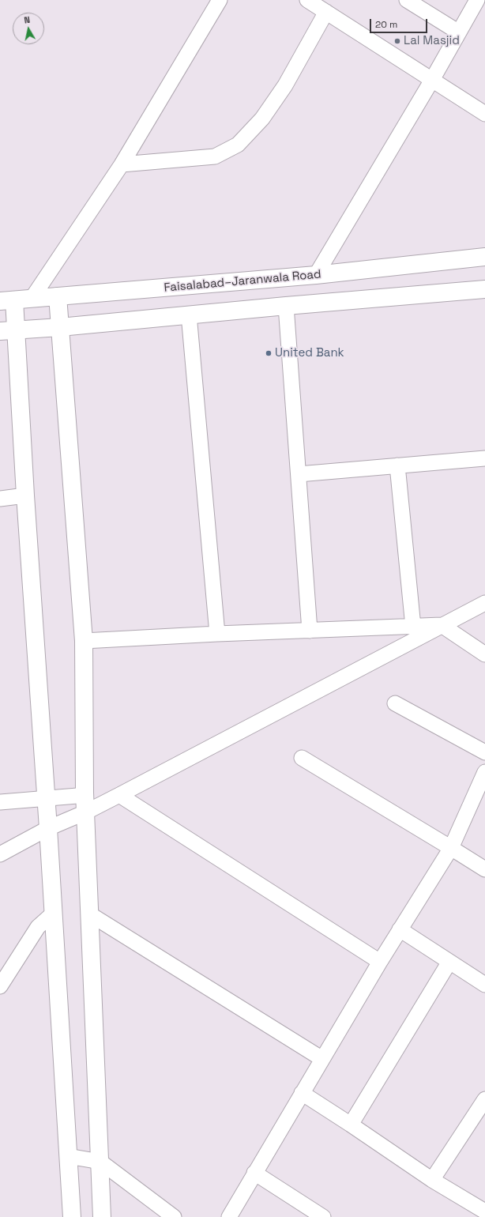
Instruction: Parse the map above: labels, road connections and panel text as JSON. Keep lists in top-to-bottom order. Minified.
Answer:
{"streets":{"street":["Faisalabad–Jaranwala Road"]},"places":["Lal Masjid","United Bank"],"scale_bar":"20 m","north":"top"}
